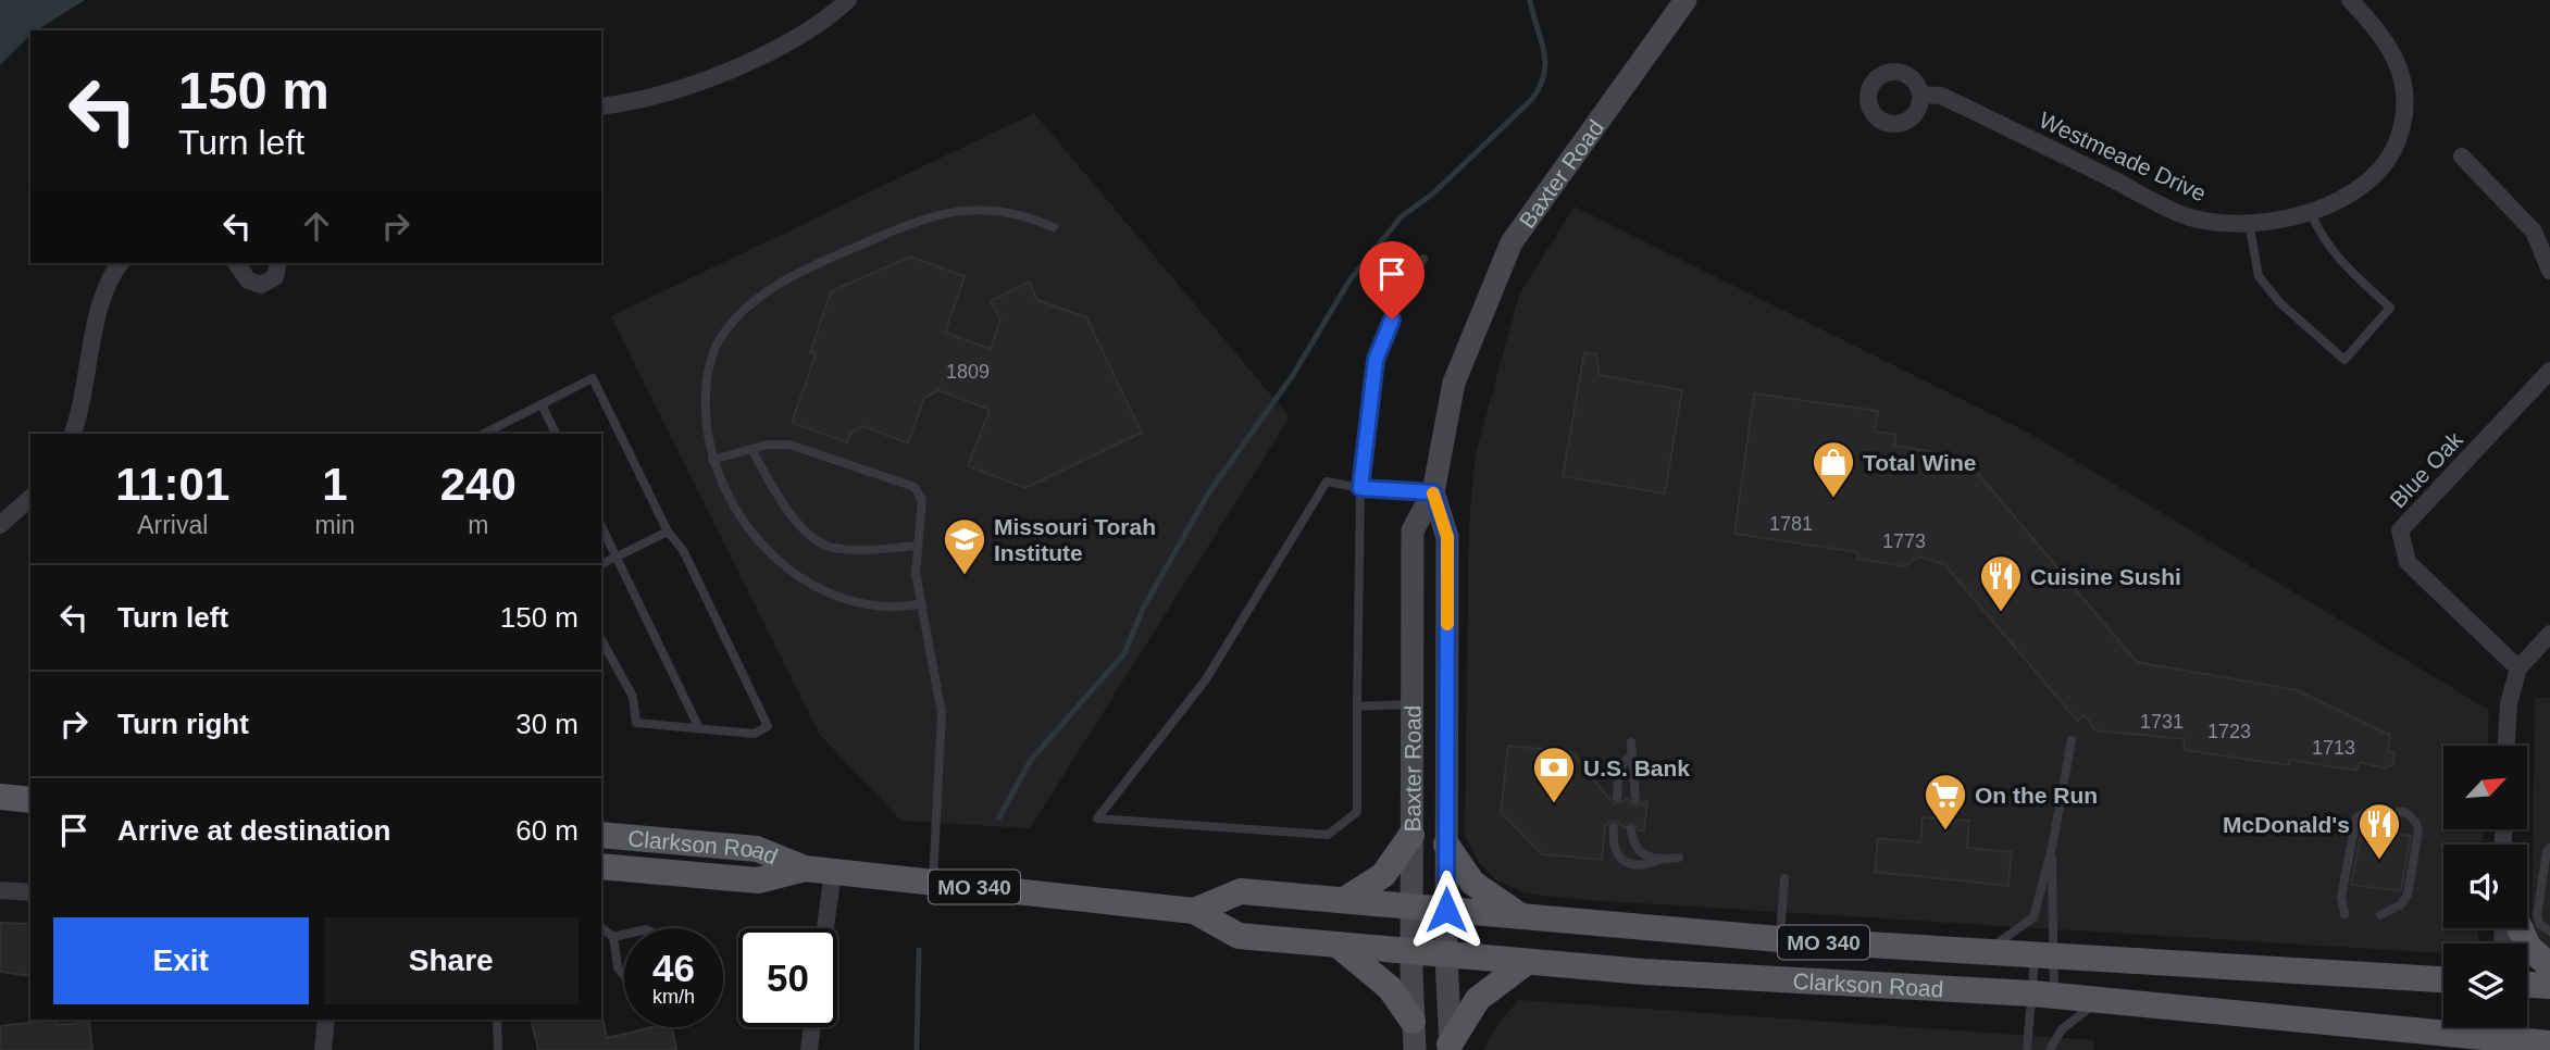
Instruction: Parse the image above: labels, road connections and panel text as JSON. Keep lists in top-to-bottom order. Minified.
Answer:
{"streets":{"main road":["Baxter Road","Clarkson Road","MO 340"],"street":["Westmeade Drive","Blue Oak"]},"crossings":[["Baxter Road","Clarkson Road"]],"places":{"shop":["Total Wine"],"school or university":["Missouri Torah Institute"],"restaurant":["Cuisine Sushi","McDonald's"],"bank":["U.S. Bank"],"supermarket":["On the Run"]},"house_numbers":["1809","1781","1773","1731","1723","1713"],"north":"top right","page":{"turn":["150 m","Turn left"],"eta":["11:01","Arrival","1","min","240","m"],"list":[{"name":"Turn left","value":"150 m"},{"name":"Turn right","value":"30 m"},{"name":"Arrive at destination","value":"60 m"}],"buttons":["Exit","Share"],"speed":"46 km/h","limit":"50"}}
